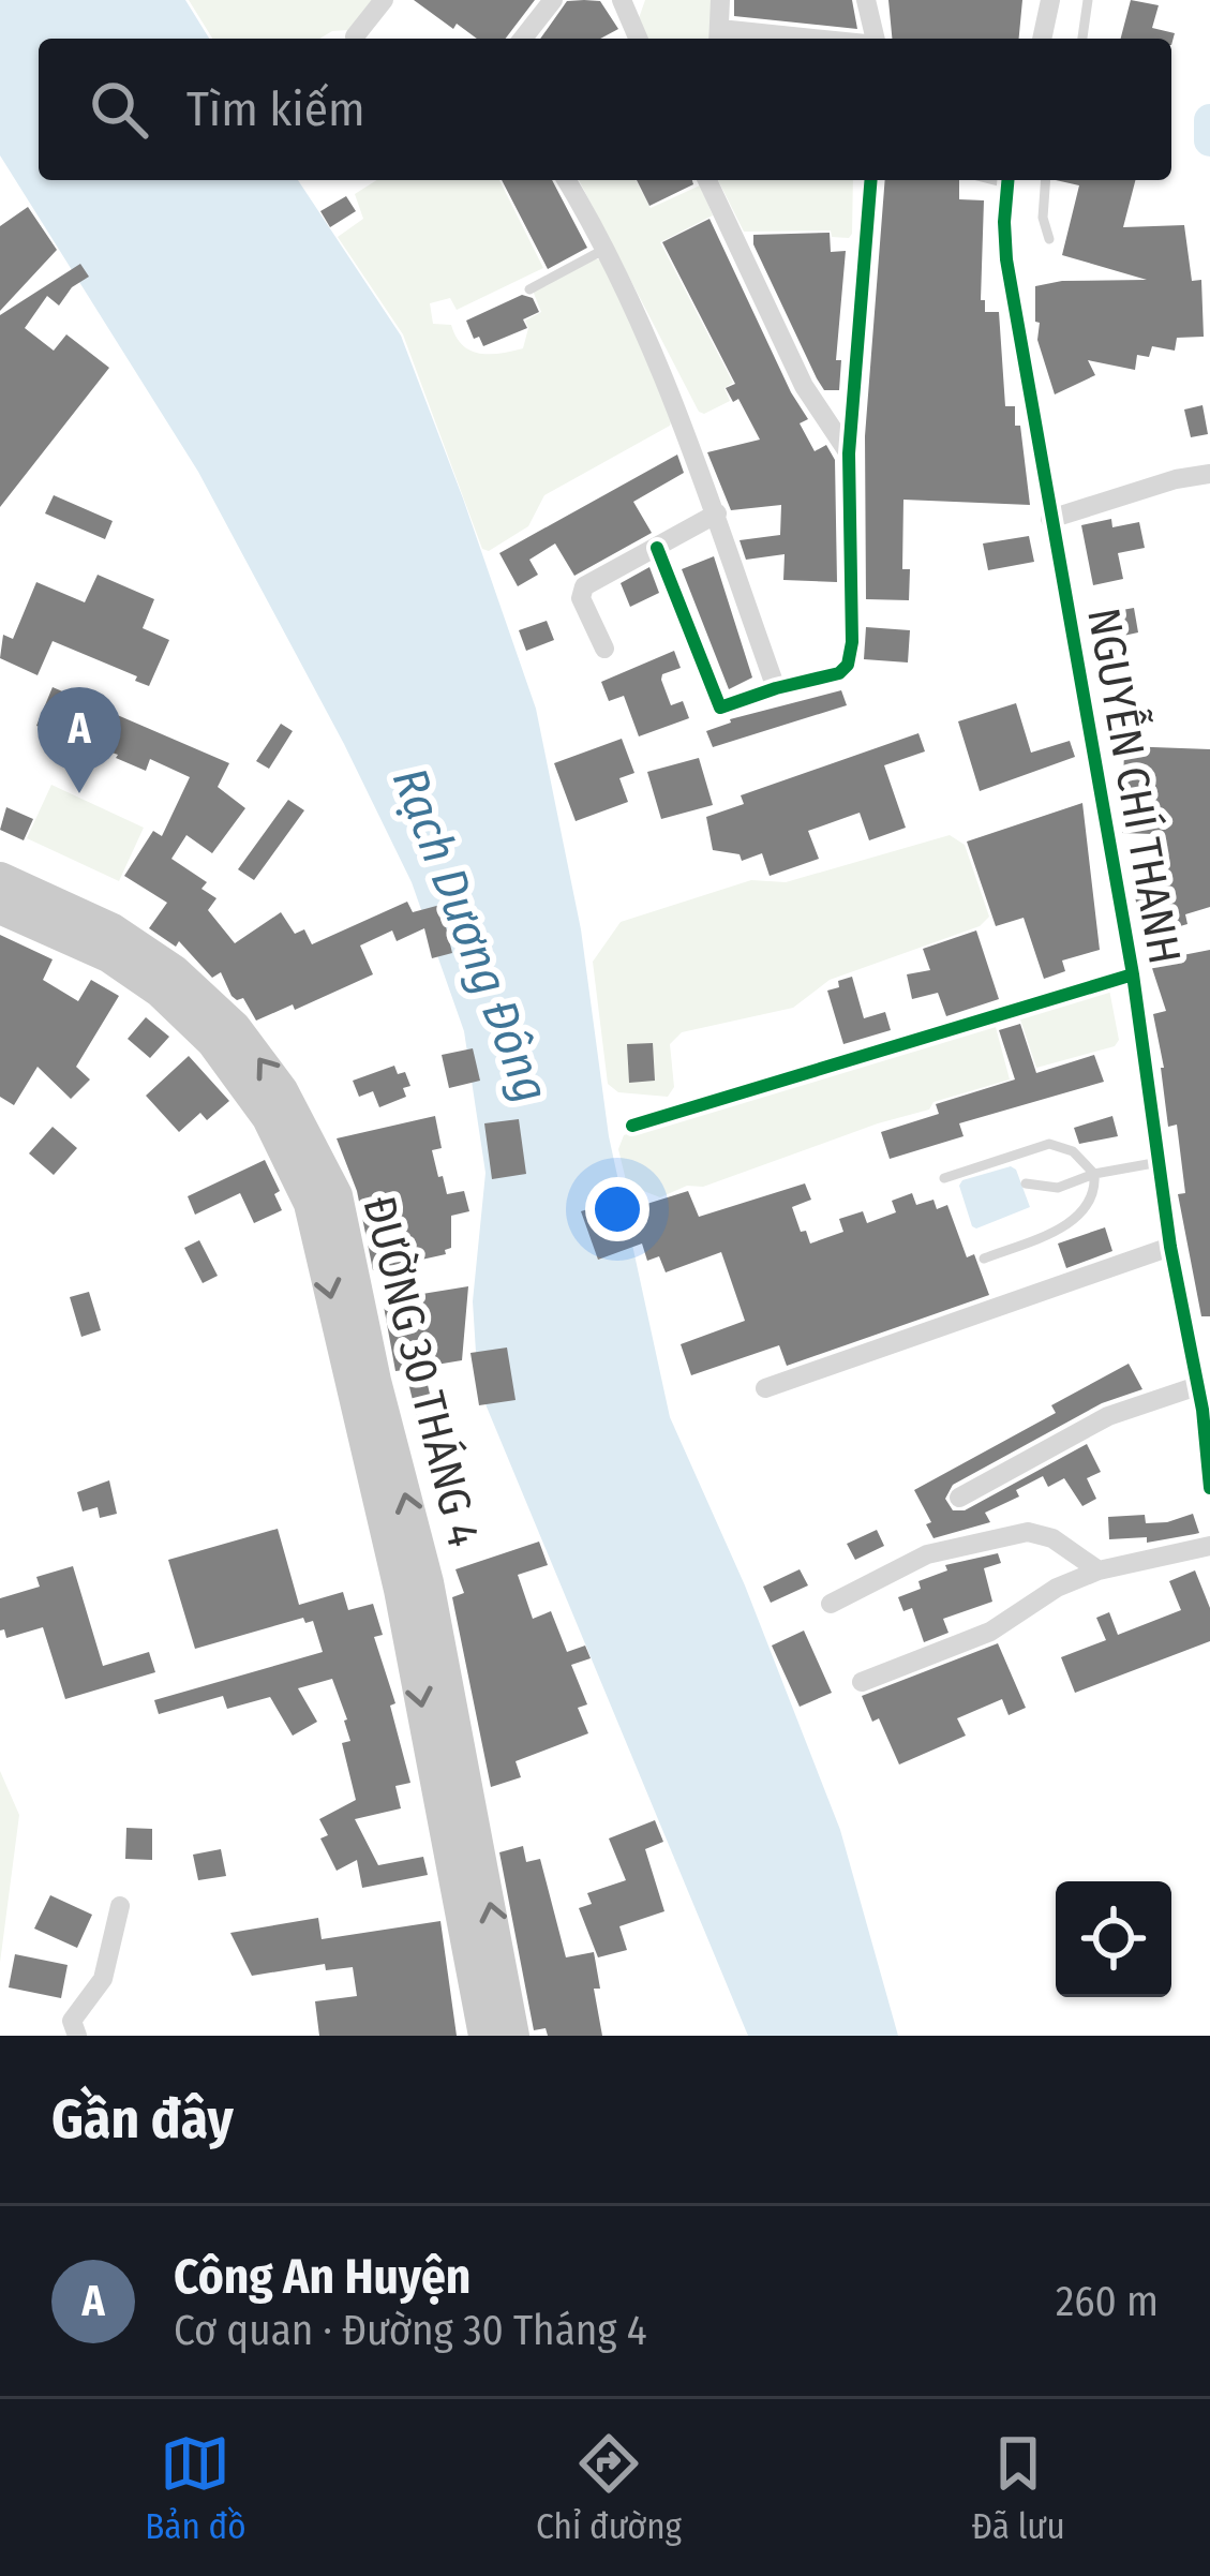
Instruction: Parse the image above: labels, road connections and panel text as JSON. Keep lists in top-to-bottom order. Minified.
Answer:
{"streets":{"main road":["ĐƯỜNG 30 THÁNG 4"],"street":["NGUYỄN CHÍ THANH"]},"water":["Rạch Dương Đông"],"page":{"search":"Tìm kiếm","pins":"A","heading":"Gần đây","list":[{"mark":"A","name":"Công An Huyện","note":"Cơ quan · Đường 30 Tháng 4","value":"260 m"}],"nav":["Bản đồ","Chỉ đường","Đã lưu"]}}
